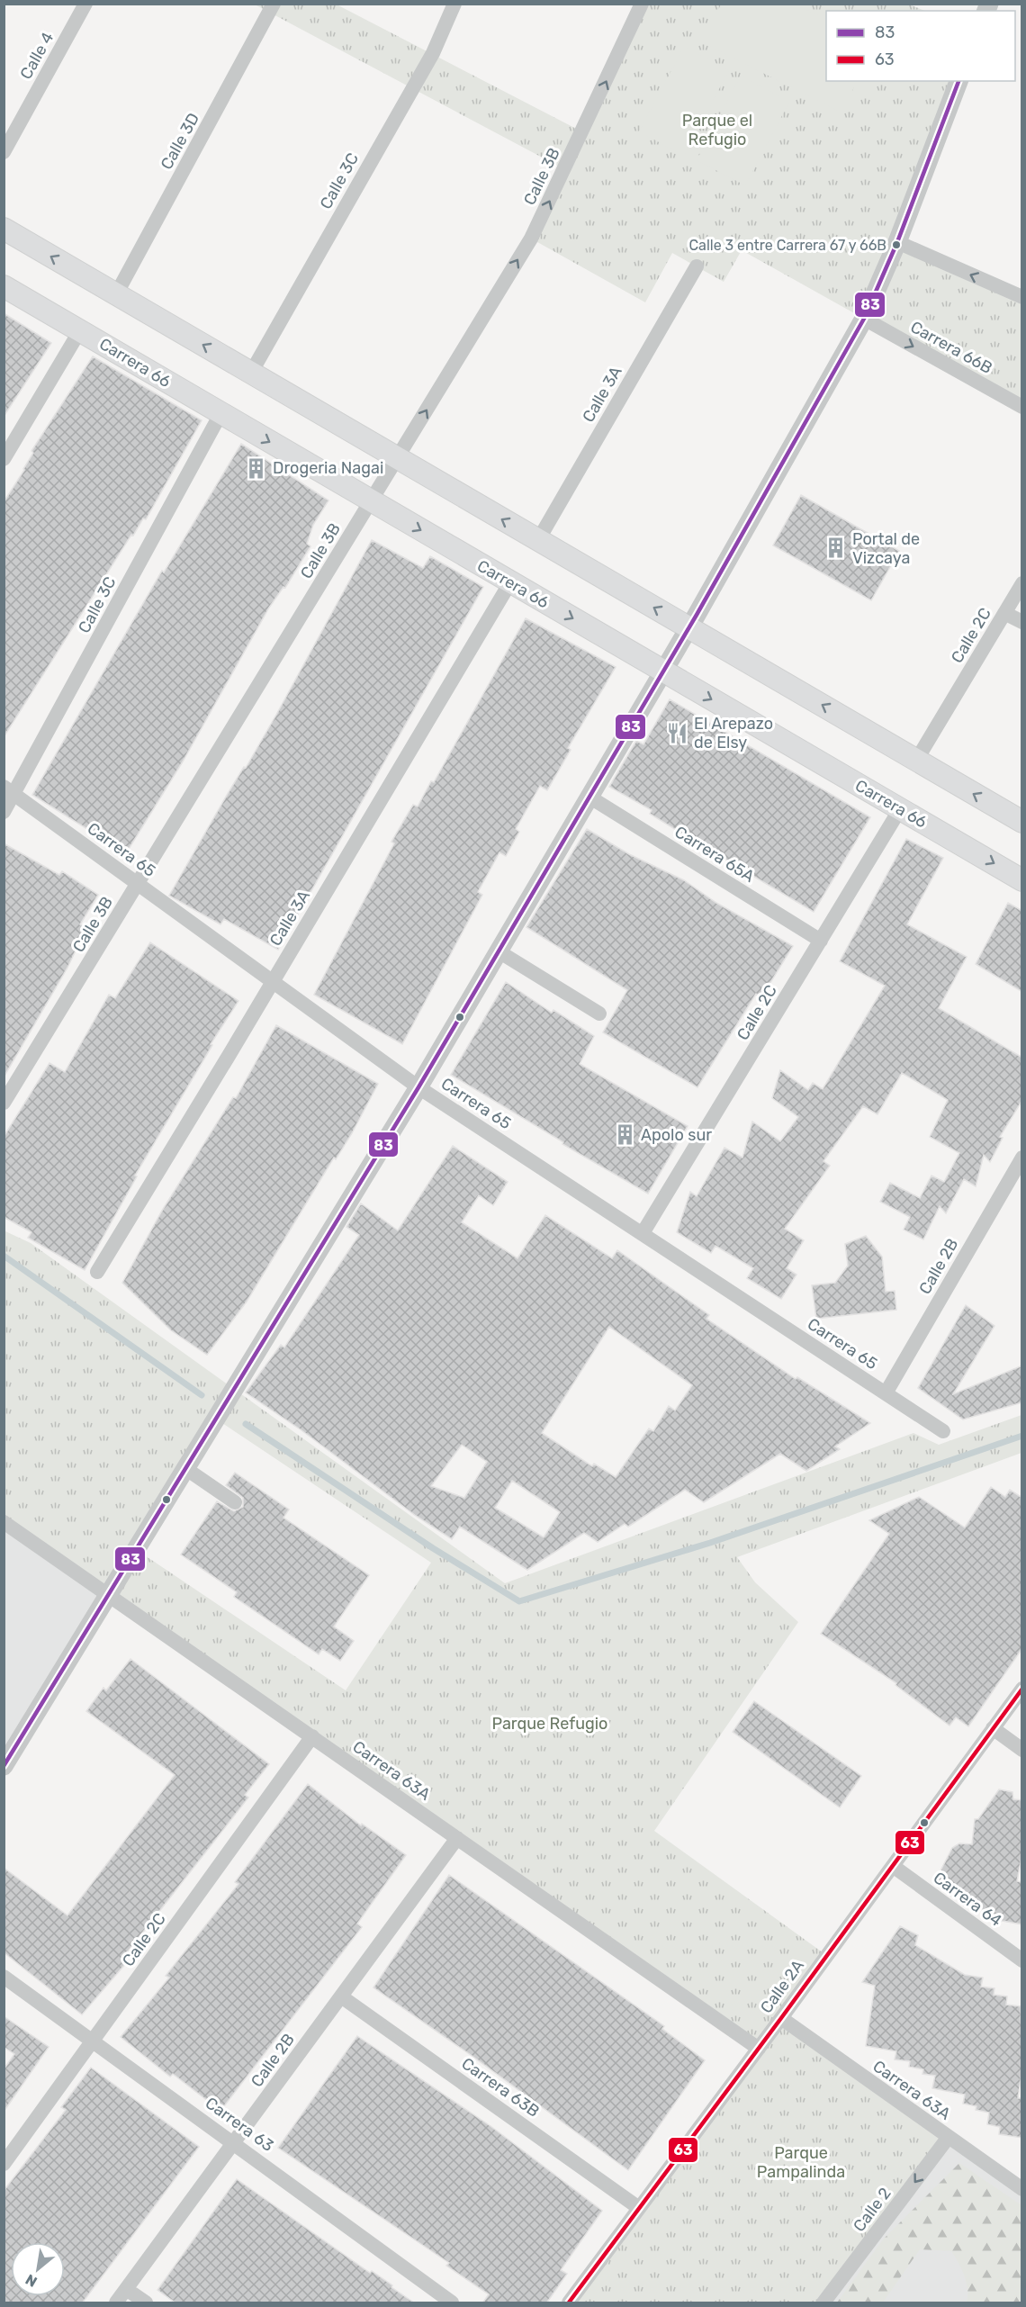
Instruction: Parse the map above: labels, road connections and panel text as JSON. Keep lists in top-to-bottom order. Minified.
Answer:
{"streets":{"main road":["Carrera 66"],"street":["Calle 4","Calle 3D","Calle 3B","Calle 3C","Carrera 66B","Calle 3A","Calle 2C","Carrera 65","Carrera 65A","Calle 2B","Carrera 63A","Carrera 64","Calle 2A","Carrera 63B","Carrera 63","Calle 2"]},"crossings":[["Calle 3B","Carrera 66"],["Calle 3B","Carrera 65"],["Calle 3C","Carrera 66"],["Calle 3C","Carrera 65"],["Carrera 66","Calle 3A"],["Carrera 66","Calle 2C"],["Calle 3A","Carrera 65"],["Calle 2C","Carrera 65"],["Calle 2C","Carrera 65A"],["Calle 2C","Carrera 63A"],["Calle 2C","Carrera 63"],["Carrera 65","Calle 2B"],["Calle 2B","Carrera 63A"],["Calle 2B","Carrera 63B"],["Calle 2B","Carrera 63"],["Carrera 63A","Calle 2A"],["Carrera 63A","Calle 2"],["Carrera 64","Calle 2A"],["Calle 2A","Carrera 63B"]],"one_way":["Calle 3B","Calle 2"],"parks":["Parque el Refugio","Parque Refugio","Parque Pampalinda"],"places":{"other":["Calle 3 entre Carrera 67 y 66B"],"building":["Drogeria Nagai","Portal de Vizcaya","Apolo sur"],"restaurant":["El Arepazo de Elsy"]},"lines":["transit line 83","transit line 63"],"legend":["83","63"],"north":"bottom left"}
